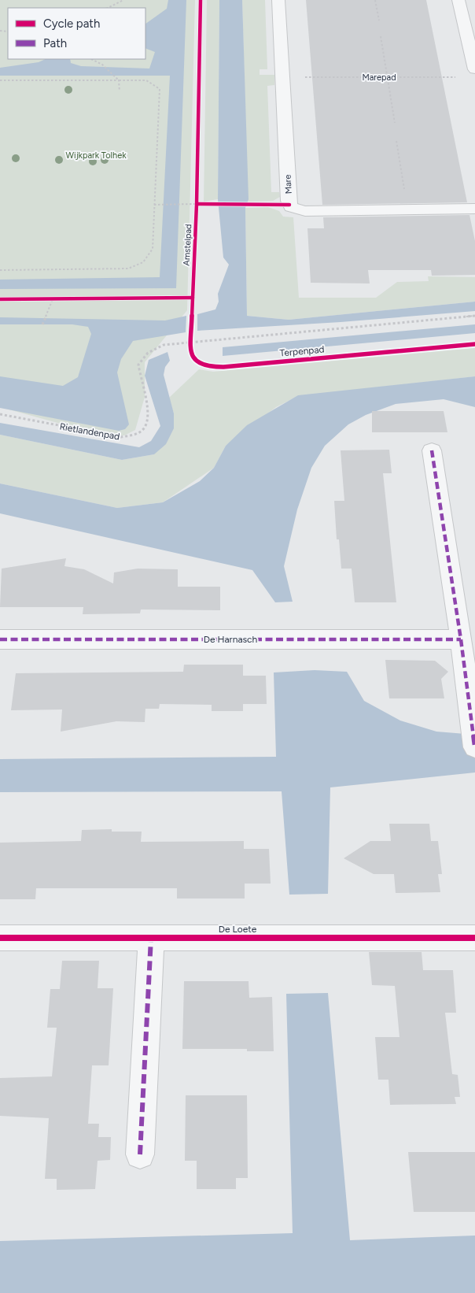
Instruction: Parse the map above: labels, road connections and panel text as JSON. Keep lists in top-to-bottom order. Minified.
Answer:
{"streets":{"street":["Mare","De Harnasch","De Loete"],"path":["Marepad","Rietlandenpad"],"cycle path":["Amstelpad"]},"crossings":[["Marepad","Mare"]],"parks":["Wijkpark Tolhek"],"legend":["Cycle path","Path"]}
